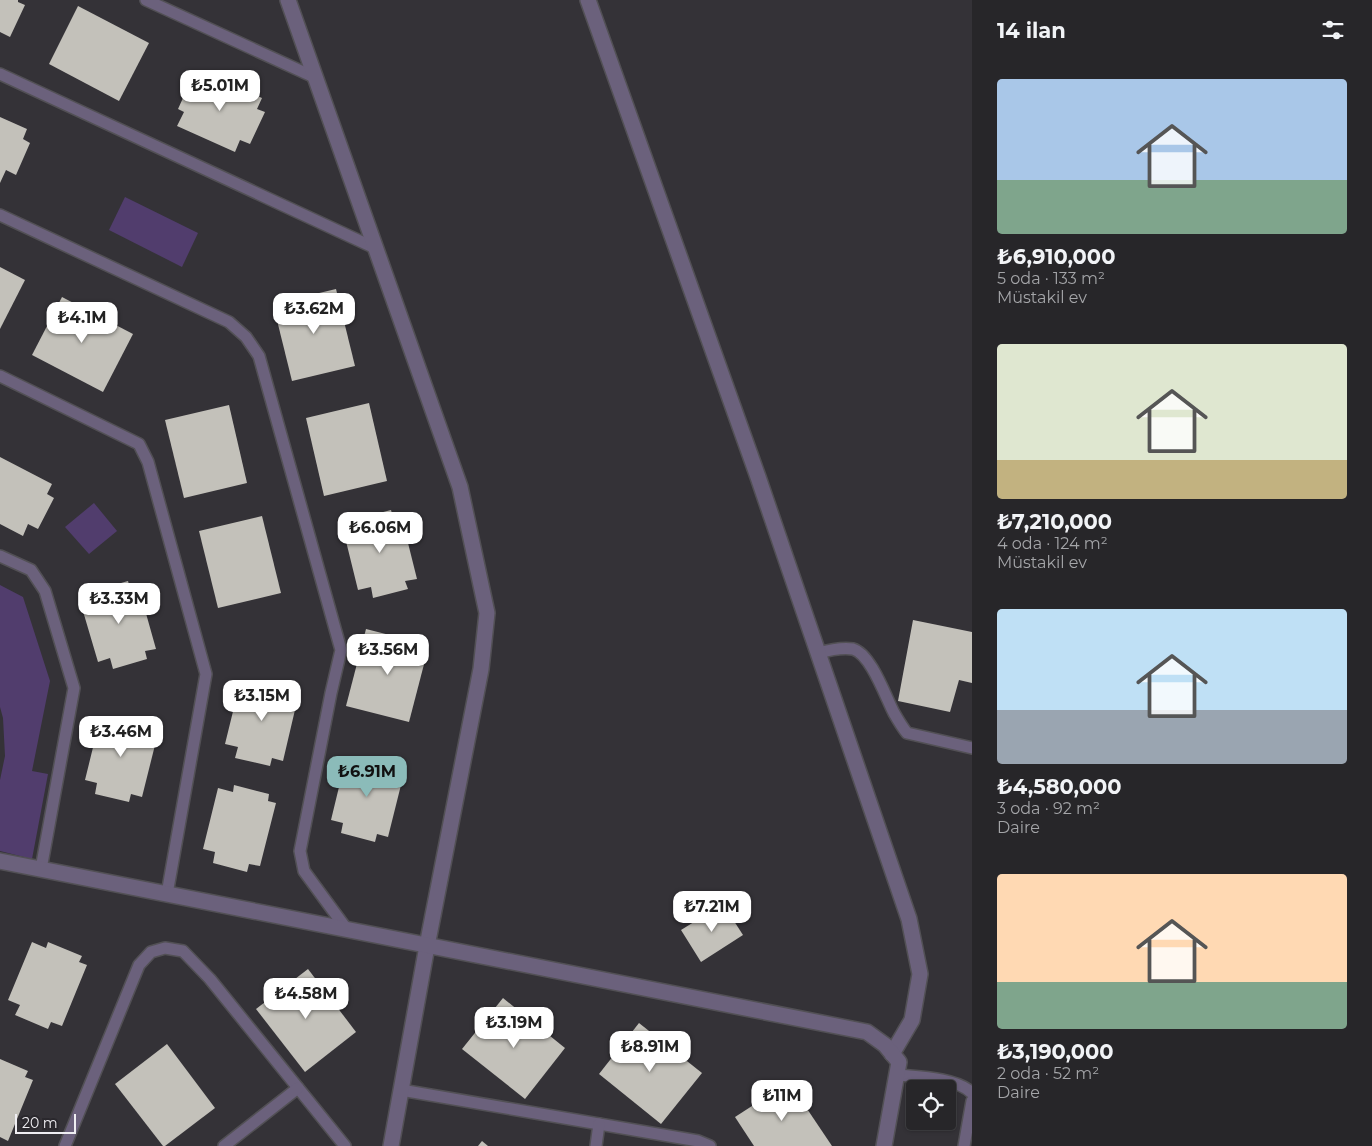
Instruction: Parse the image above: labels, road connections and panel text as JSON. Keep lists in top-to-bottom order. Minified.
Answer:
{"scale_bar":"20 m","page":{"heading":"14 ilan","list":[{"name":"₺6,910,000","note":"5 oda · 133 m² · Müstakil ev"},{"name":"₺7,210,000","note":"4 oda · 124 m² · Müstakil ev"},{"name":"₺4,580,000","note":"3 oda · 92 m² · Daire"},{"name":"₺3,190,000","note":"2 oda · 52 m² · Daire"}],"price":["₺5.01M","₺3.62M","₺4.1M","₺6.06M","₺3.33M","₺3.56M","₺3.15M","₺3.46M","₺6.91M","₺7.21M","₺4.58M","₺3.19M","₺8.91M","₺11M"],"scale":"20 m"}}
